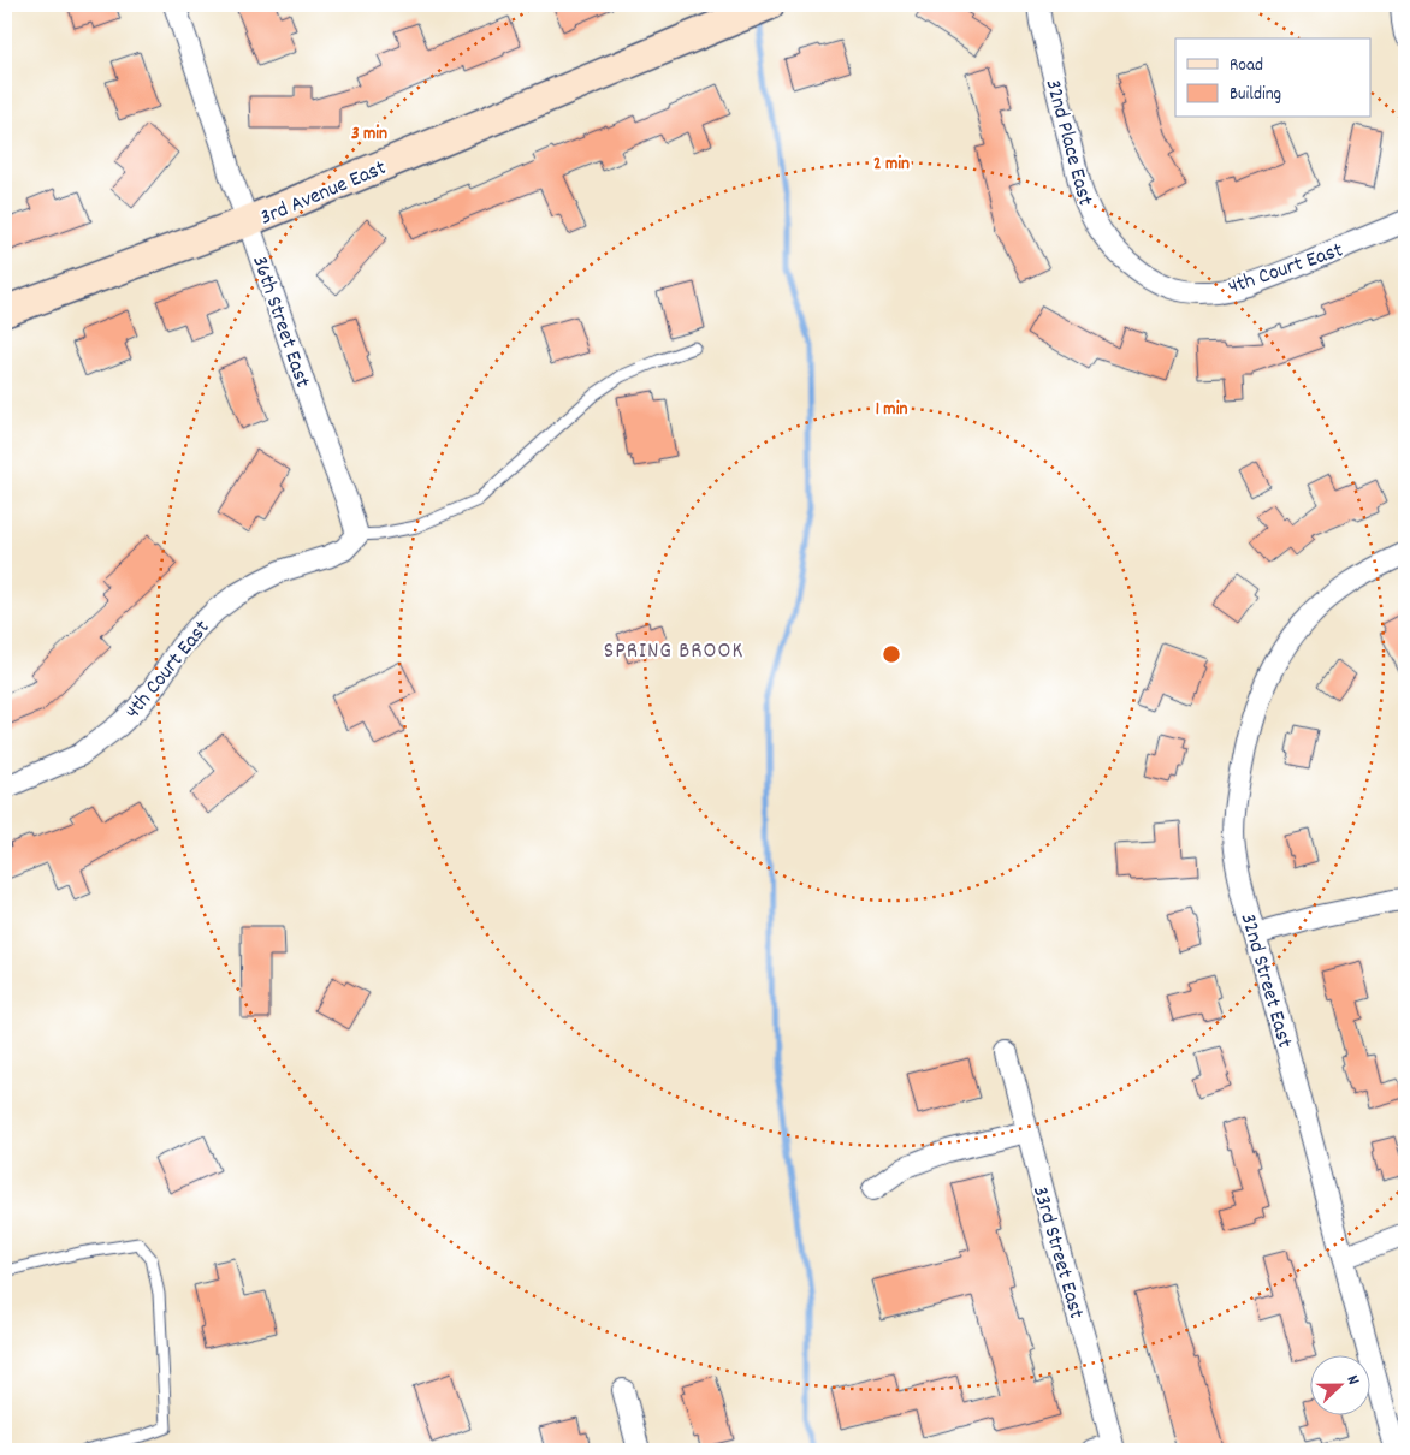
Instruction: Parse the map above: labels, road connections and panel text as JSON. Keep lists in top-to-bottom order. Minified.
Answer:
{"streets":{"street":["32nd Place East","3rd Avenue East","4th Court East","36th Street East","32nd Street East","33rd Street East"]},"crossings":[["32nd Place East","4th Court East"],["3rd Avenue East","36th Street East"],["4th Court East","36th Street East"]],"districts":["SPRING BROOK"],"legend":["Road","Building"],"north":"right","rings":["3 min","2 min","1 min"]}
